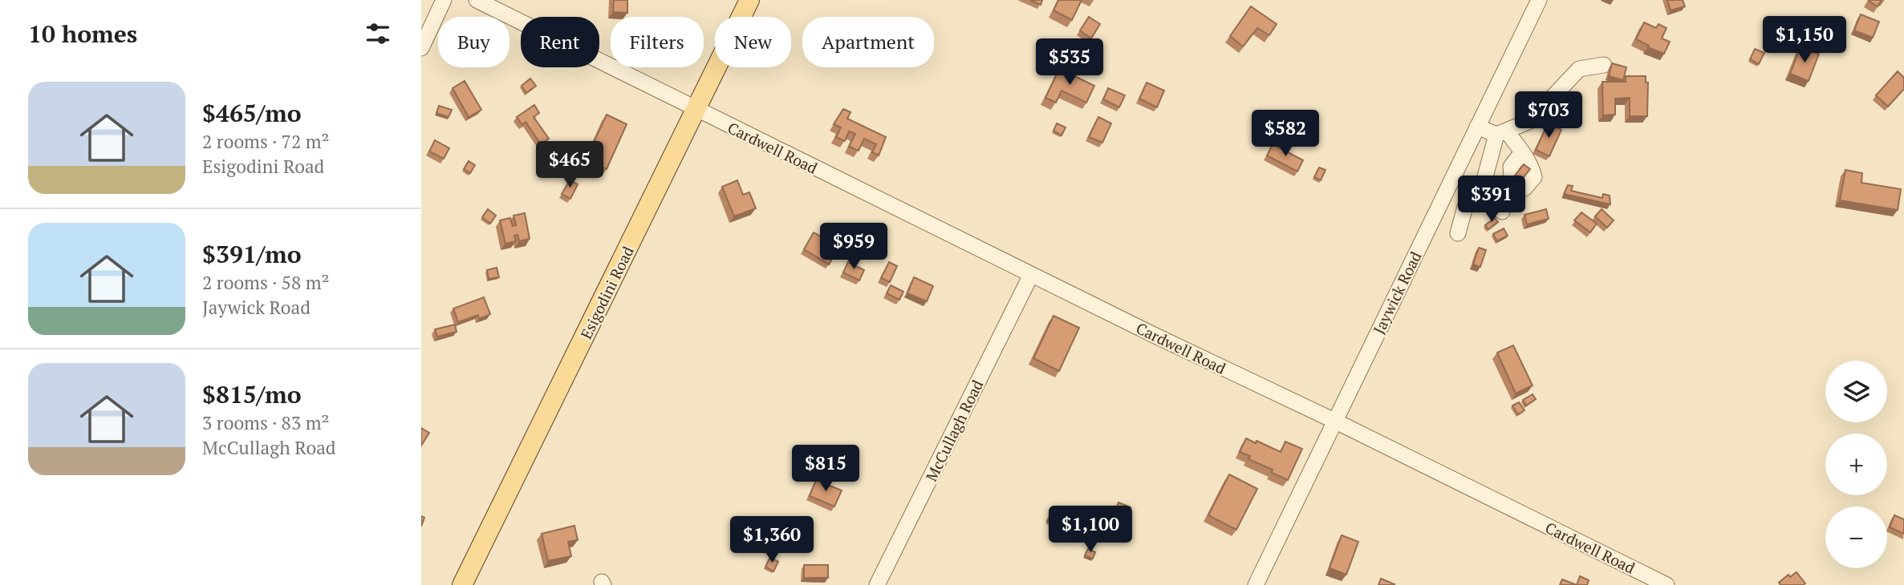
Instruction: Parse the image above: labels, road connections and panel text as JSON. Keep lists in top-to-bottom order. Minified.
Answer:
{"streets":{"main road":["Esigodini Road"],"street":["Cardwell Road","Jaywick Road","McCullagh Road"]},"crossings":[["Cardwell Road","Esigodini Road"],["Cardwell Road","Jaywick Road"],["Cardwell Road","McCullagh Road"]],"page":{"heading":"10 homes","price":["$1,150","$535","$703","$582","$465","$391","$959","$815","$1,100","$1,360"],"chip":["Buy","Rent","Filters","New","Apartment"],"list":[{"name":"$465/mo","note":"2 rooms · 72 m² · Esigodini Road"},{"name":"$391/mo","note":"2 rooms · 58 m² · Jaywick Road"},{"name":"$815/mo","note":"3 rooms · 83 m² · McCullagh Road"}],"map_buttons":["+","−"]}}
